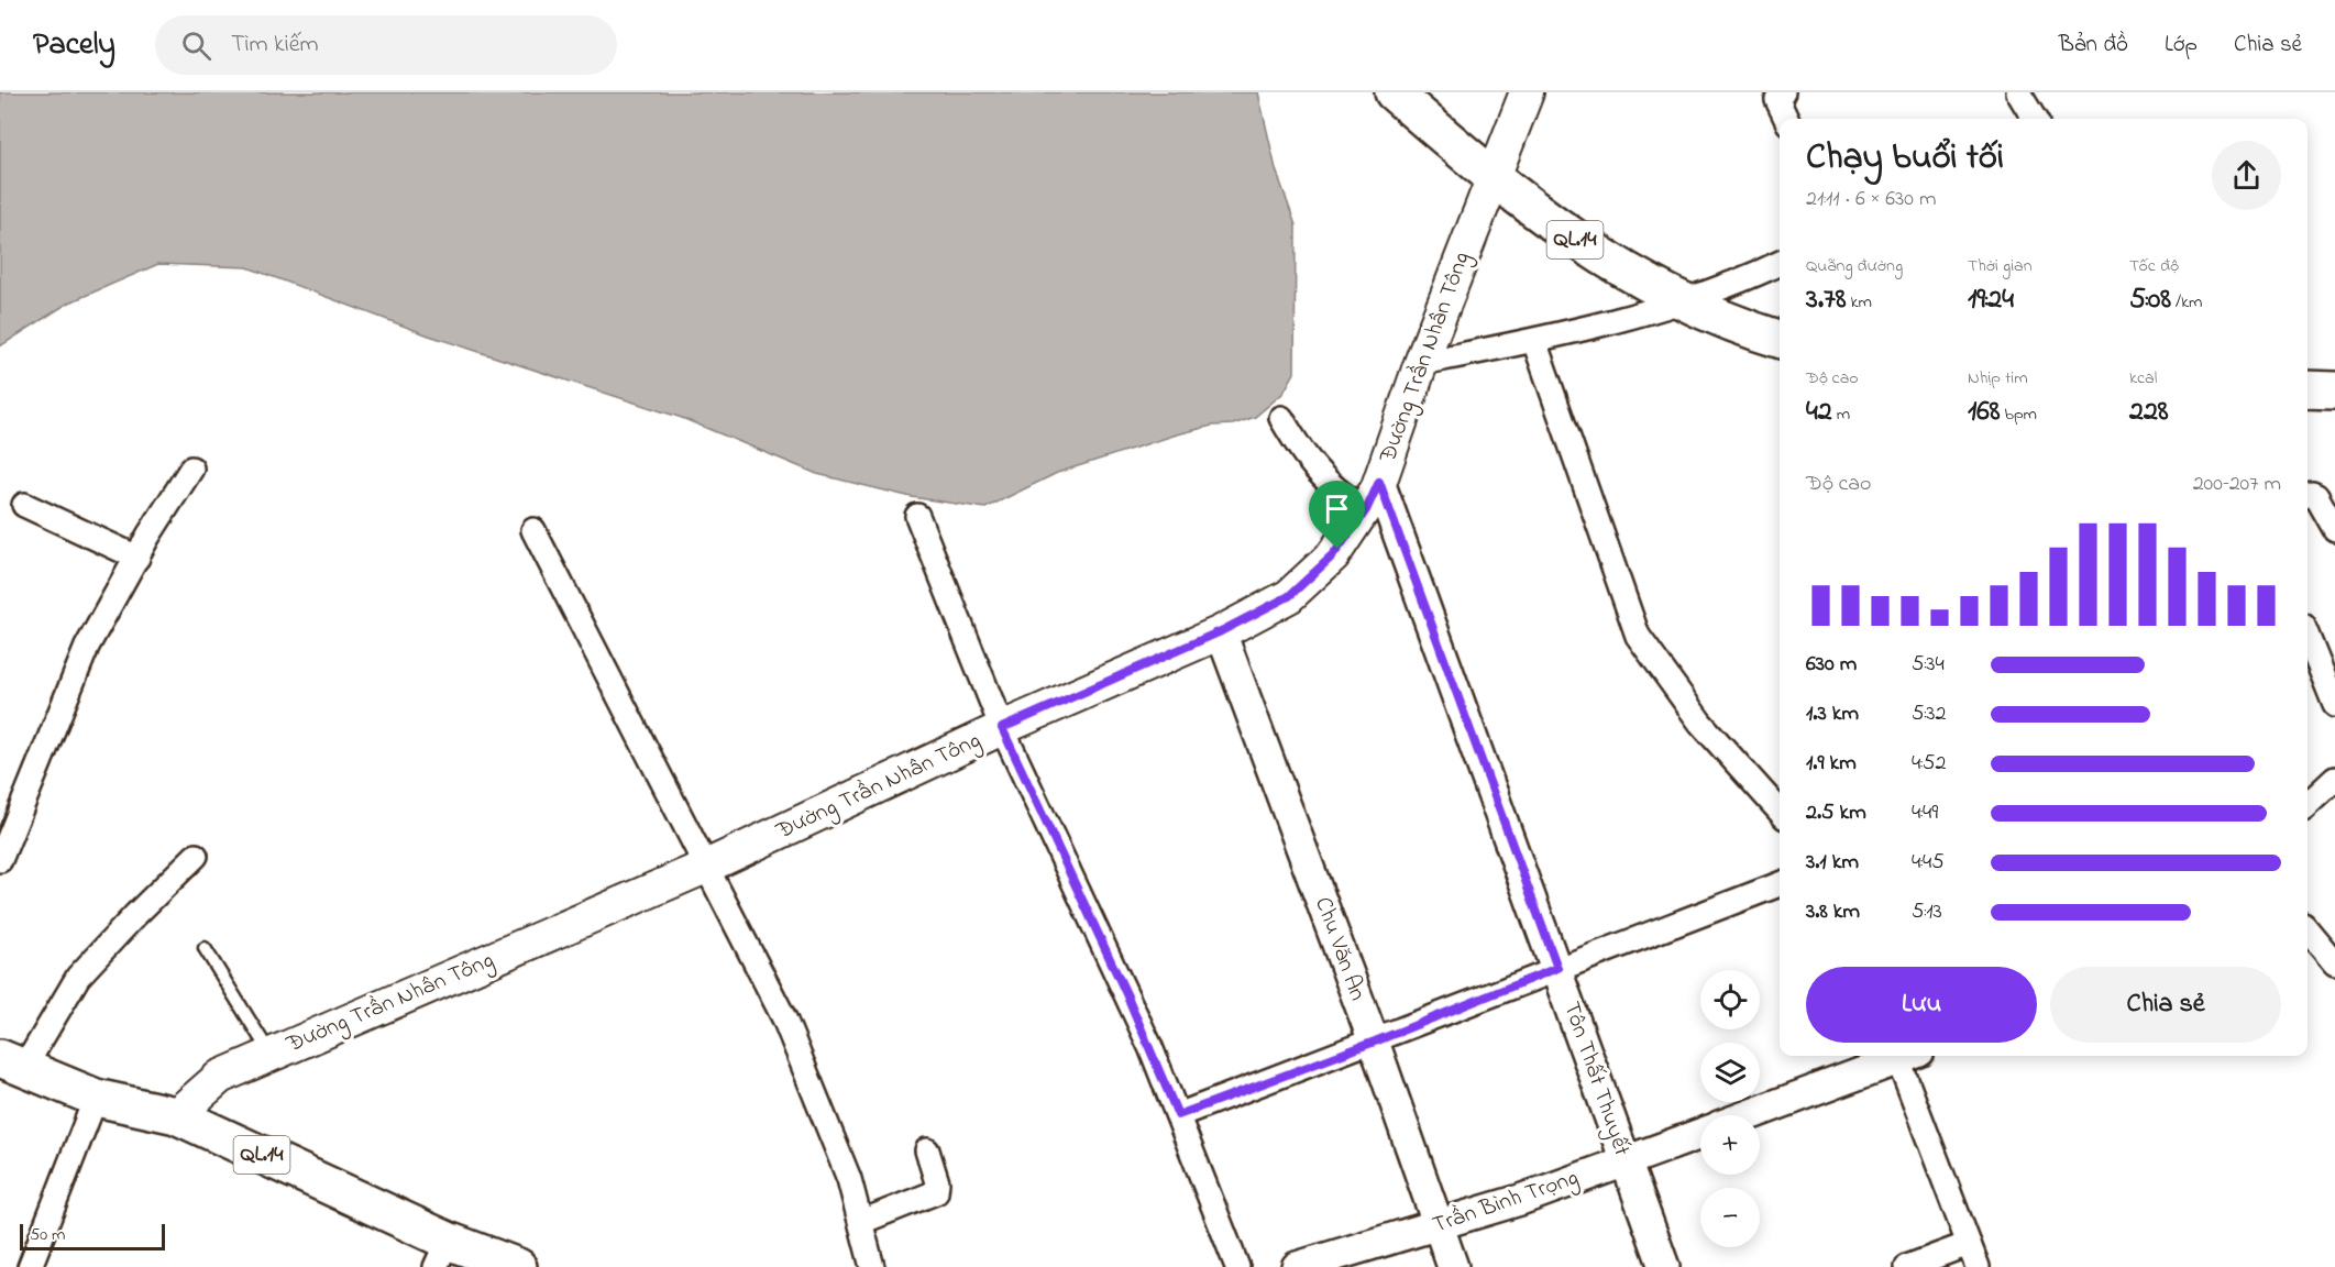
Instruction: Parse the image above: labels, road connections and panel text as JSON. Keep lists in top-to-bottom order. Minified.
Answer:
{"streets":{"main road":["QL.14","Đường Trần Nhân Tông"],"street":["Chu Văn An","Tôn Thất Thuyết","Trần Bình Trọng"]},"crossings":[["QL.14","Đường Trần Nhân Tông"],["Đường Trần Nhân Tông","Chu Văn An"],["Đường Trần Nhân Tông","Tôn Thất Thuyết"],["Chu Văn An","Trần Bình Trọng"],["Tôn Thất Thuyết","Trần Bình Trọng"]],"scale_bar":"50 m","page":{"header":"Pacely","search":"Tìm kiếm","nav":["Bản đồ","Lớp","Chia sẻ"],"heading":["Chạy buổi tối","21:11 · 6 × 630 m"],"stats":[["Quãng đường","3.78 km"],["Thời gian","19:24"],["Tốc độ","5:08 /km"],["Độ cao","42 m"],["Nhịp tim","168 bpm"],["kcal","228"]],"chart":["Độ cao","200–207 m"],"list":[{"name":"630 m","note":"5:34"},{"name":"1.3 km","note":"5:32"},{"name":"1.9 km","note":"4:52"},{"name":"2.5 km","note":"4:49"},{"name":"3.1 km","note":"4:45"},{"name":"3.8 km","note":"5:13"}],"buttons":["Lưu","Chia sẻ"],"map_buttons":["+","−"],"scale":"50 m"}}
